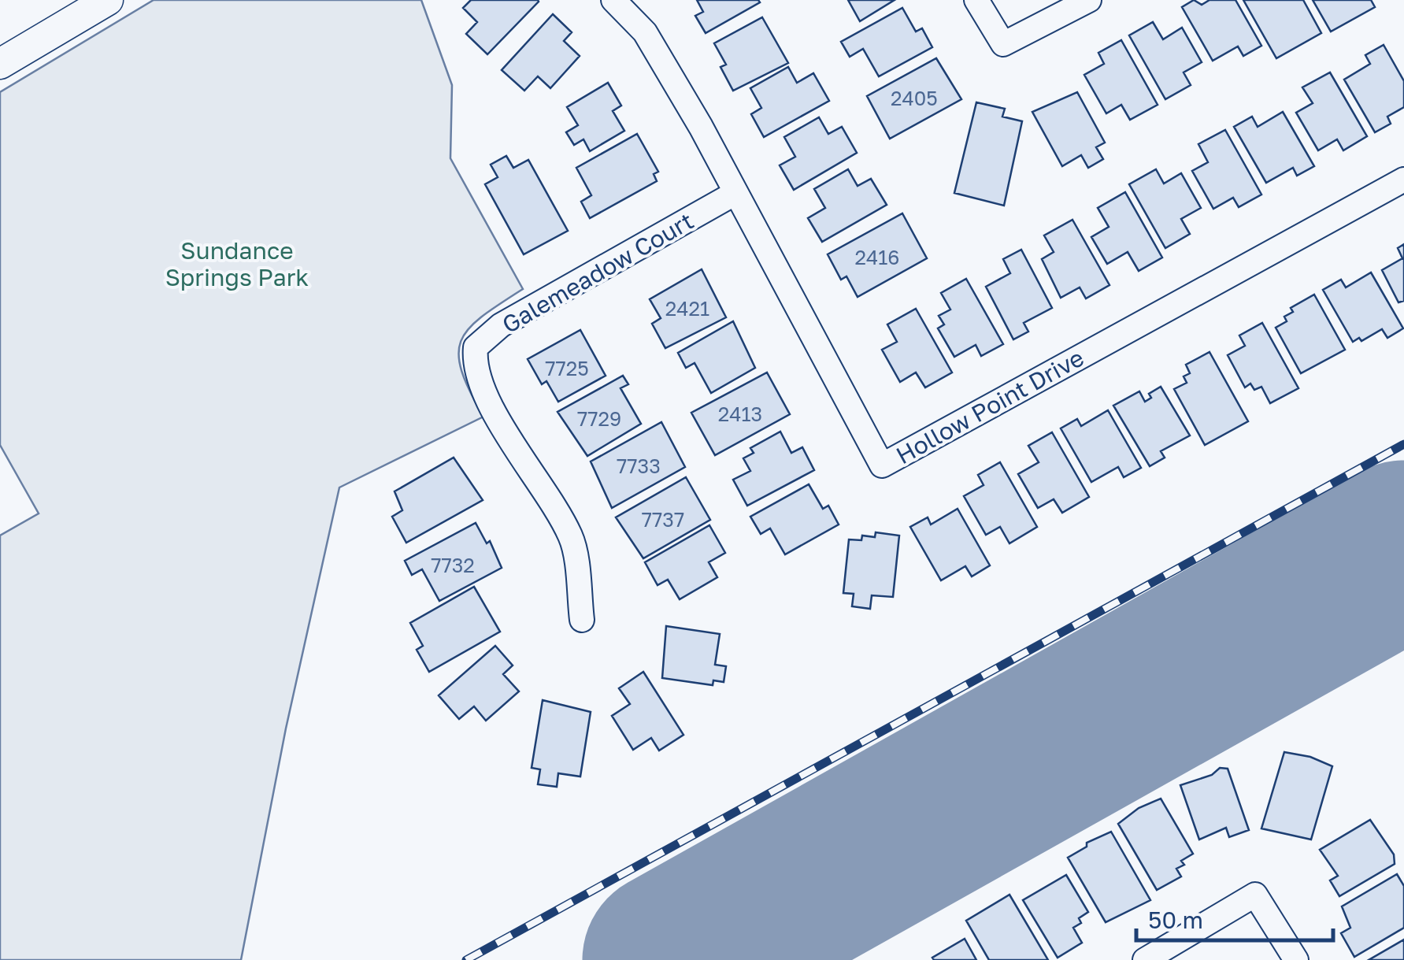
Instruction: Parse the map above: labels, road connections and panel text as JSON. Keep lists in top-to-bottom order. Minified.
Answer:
{"streets":{"street":["Galemeadow Court","Hollow Point Drive"]},"crossings":[["Galemeadow Court","Hollow Point Drive"]],"parks":["Sundance Springs Park"],"house_numbers":["2405","2416","2421","7725","2413","7729","7733","7737","7732"],"scale_bar":"50 m"}
